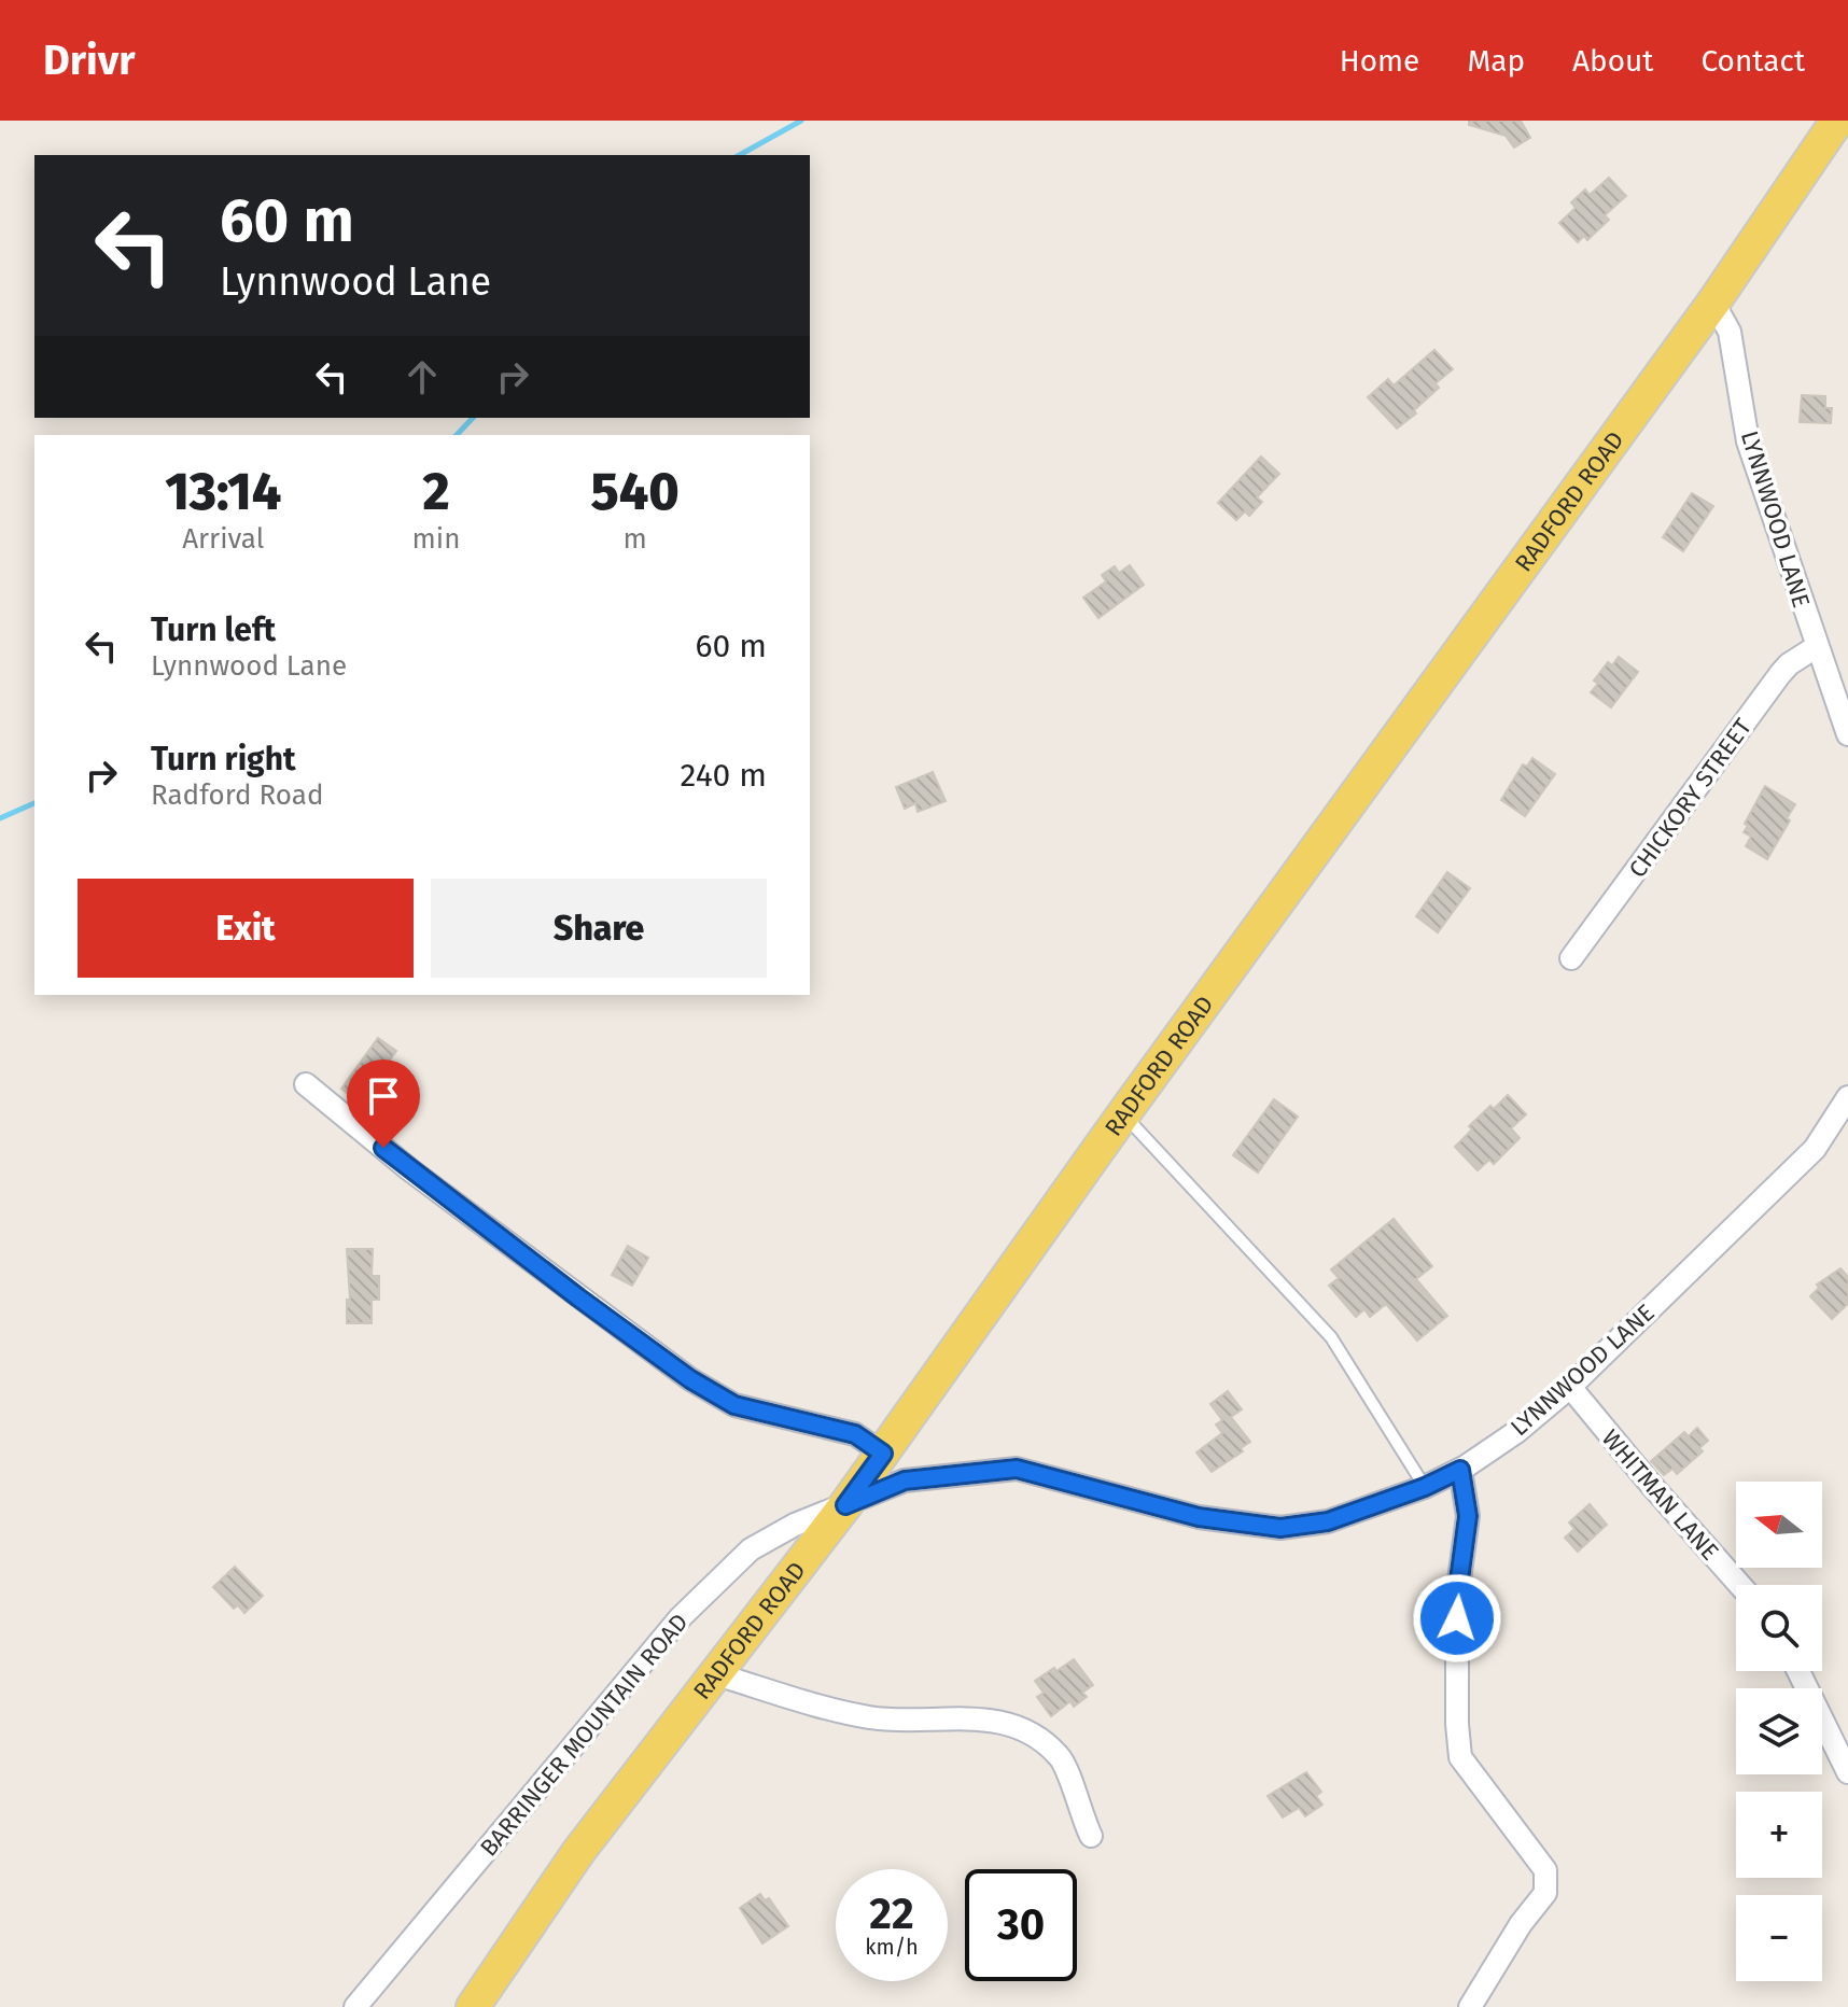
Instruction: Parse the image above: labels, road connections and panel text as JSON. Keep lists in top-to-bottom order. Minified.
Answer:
{"streets":{"main road":["RADFORD ROAD"],"street":["LYNNWOOD LANE","CHICKORY STREET","WHITMAN LANE","BARRINGER MOUNTAIN ROAD"]},"crossings":[["RADFORD ROAD","LYNNWOOD LANE"],["RADFORD ROAD","BARRINGER MOUNTAIN ROAD"],["LYNNWOOD LANE","CHICKORY STREET"],["LYNNWOOD LANE","WHITMAN LANE"],["LYNNWOOD LANE","BARRINGER MOUNTAIN ROAD"]],"north":"left","page":{"header":"Drivr","nav":["Home","Map","About","Contact"],"turn":["60 m","Lynnwood Lane"],"eta":["13:14","Arrival","2","min","540","m"],"list":[{"name":"Turn left","note":"Lynnwood Lane","value":"60 m"},{"name":"Turn right","note":"Radford Road","value":"240 m"}],"buttons":["Exit","Share"],"map_buttons":["+","−"],"speed":"22 km/h","limit":"30"}}
